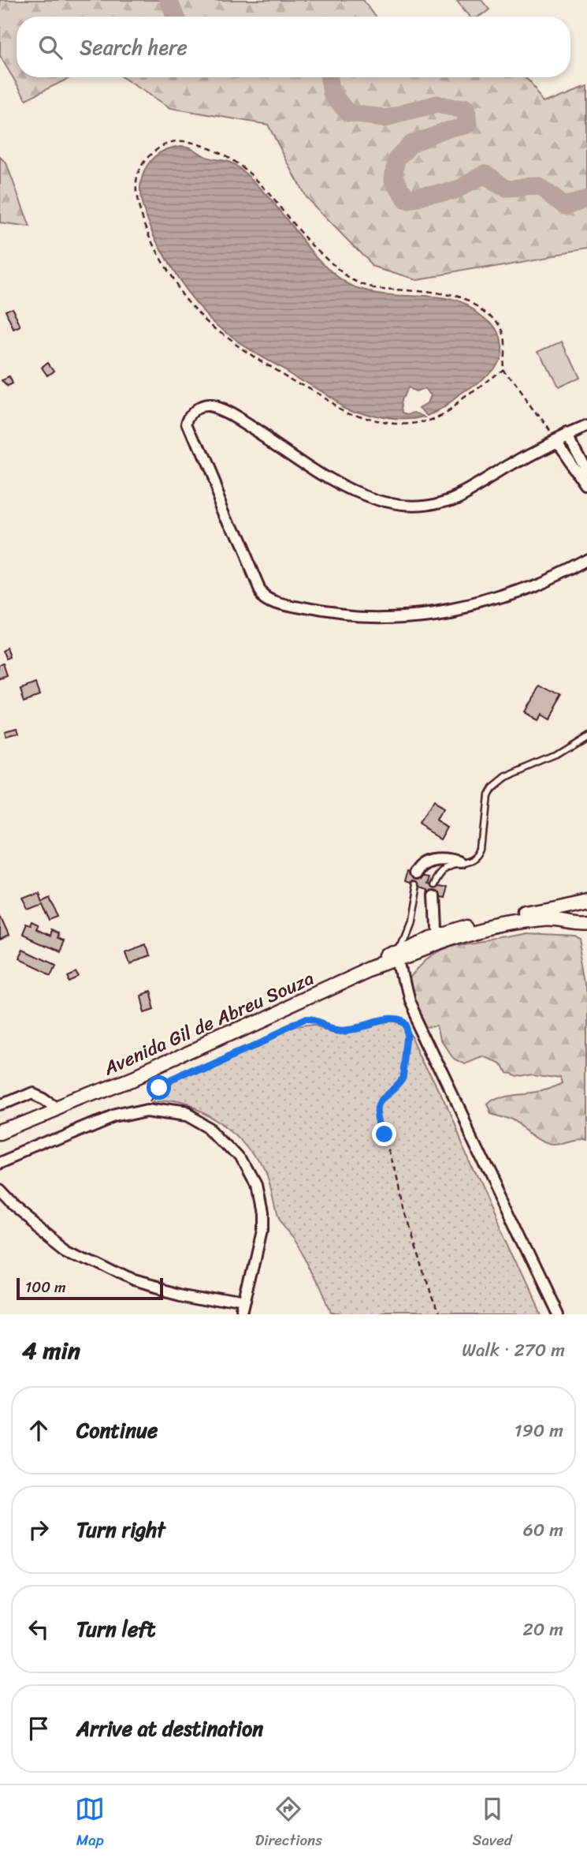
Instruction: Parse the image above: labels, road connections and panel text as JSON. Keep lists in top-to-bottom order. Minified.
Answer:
{"streets":{"street":["Avenida Gil de Abreu Souza"]},"scale_bar":"100 m","page":{"search":"Search here","scale":"100 m","heading":["4 min","Walk · 270 m"],"list":[["Continue","190 m"],["Turn right","60 m"],["Turn left","20 m"],"Arrive at destination"],"nav":["Map","Directions","Saved"]}}
